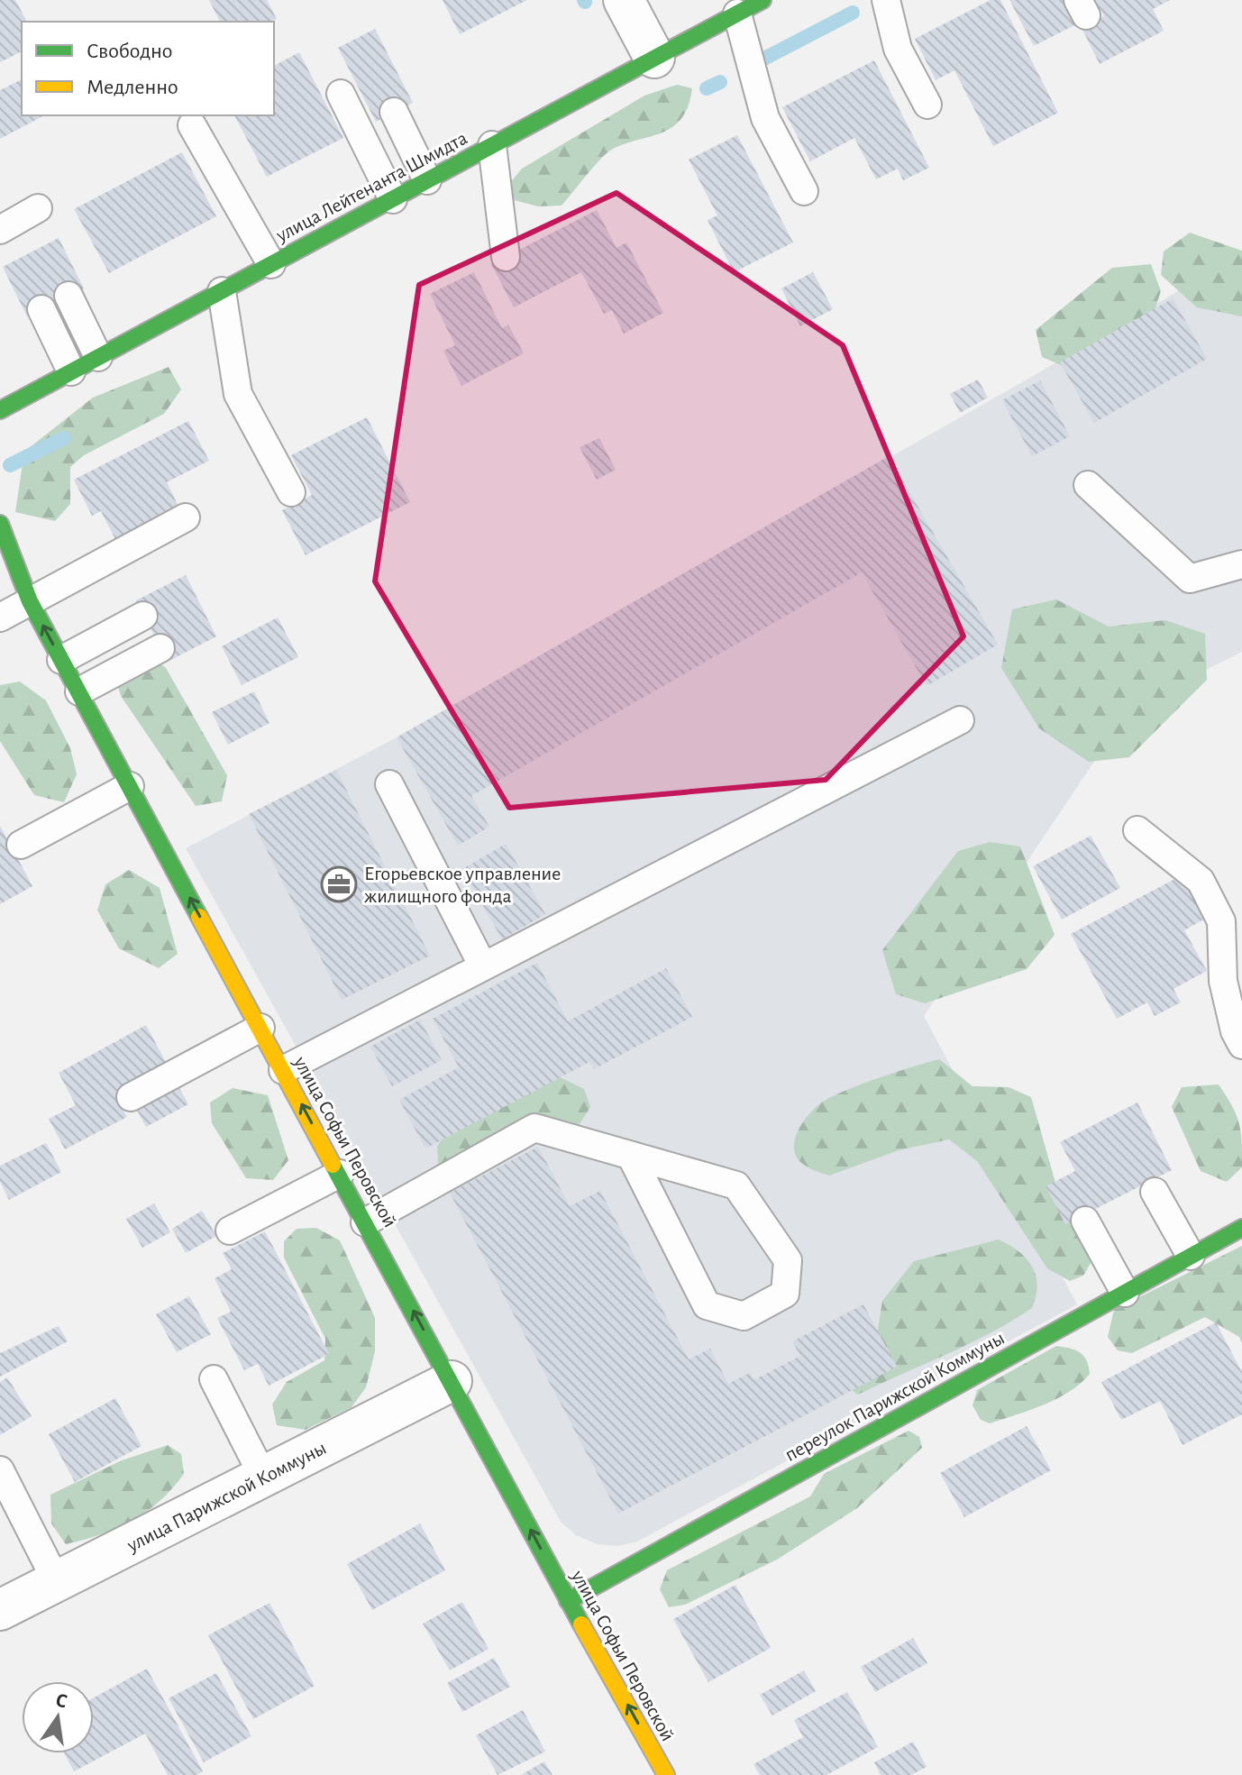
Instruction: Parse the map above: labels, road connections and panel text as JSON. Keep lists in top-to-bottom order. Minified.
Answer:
{"streets":{"street":["улица Лейтенанта Шмидта","улица Софьи Перовской","переулок Парижской Коммуны","улица Парижской Коммуны"]},"crossings":[["улица Софьи Перовской","переулок Парижской Коммуны"],["улица Софьи Перовской","улица Парижской Коммуны"]],"one_way":["улица Софьи Перовской"],"places":{"office":["Егорьевское управление жилищного фонда"]},"legend":["Свободно","Медленно"],"north":"top"}
